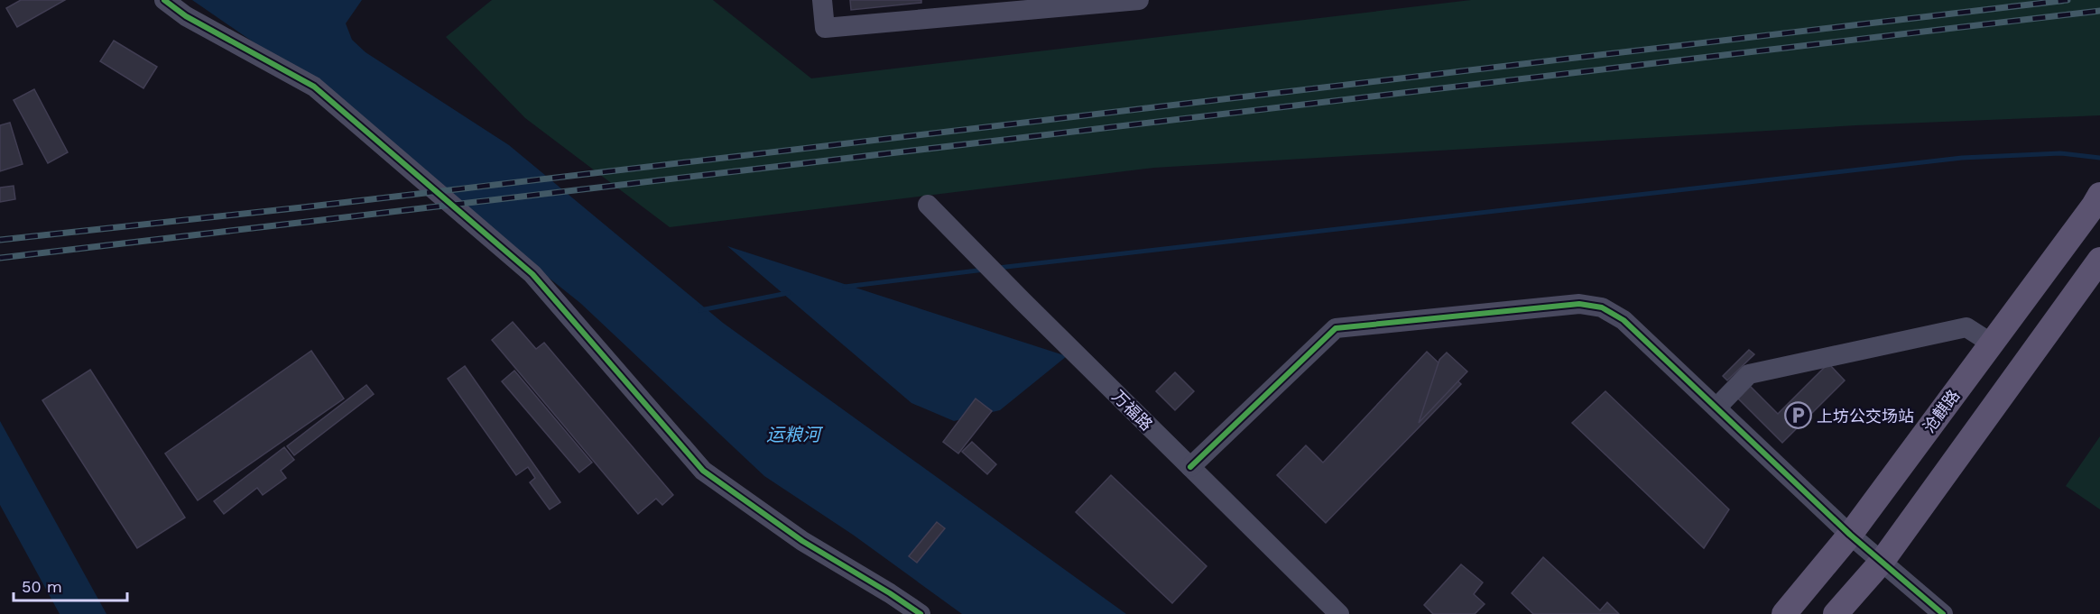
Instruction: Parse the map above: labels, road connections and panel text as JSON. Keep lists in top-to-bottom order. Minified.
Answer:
{"streets":{"main road":["沧麒路"],"street":["万福路"]},"water":["运粮河"],"places":{"parking":["上坊公交场站"]},"scale_bar":"50 m"}
